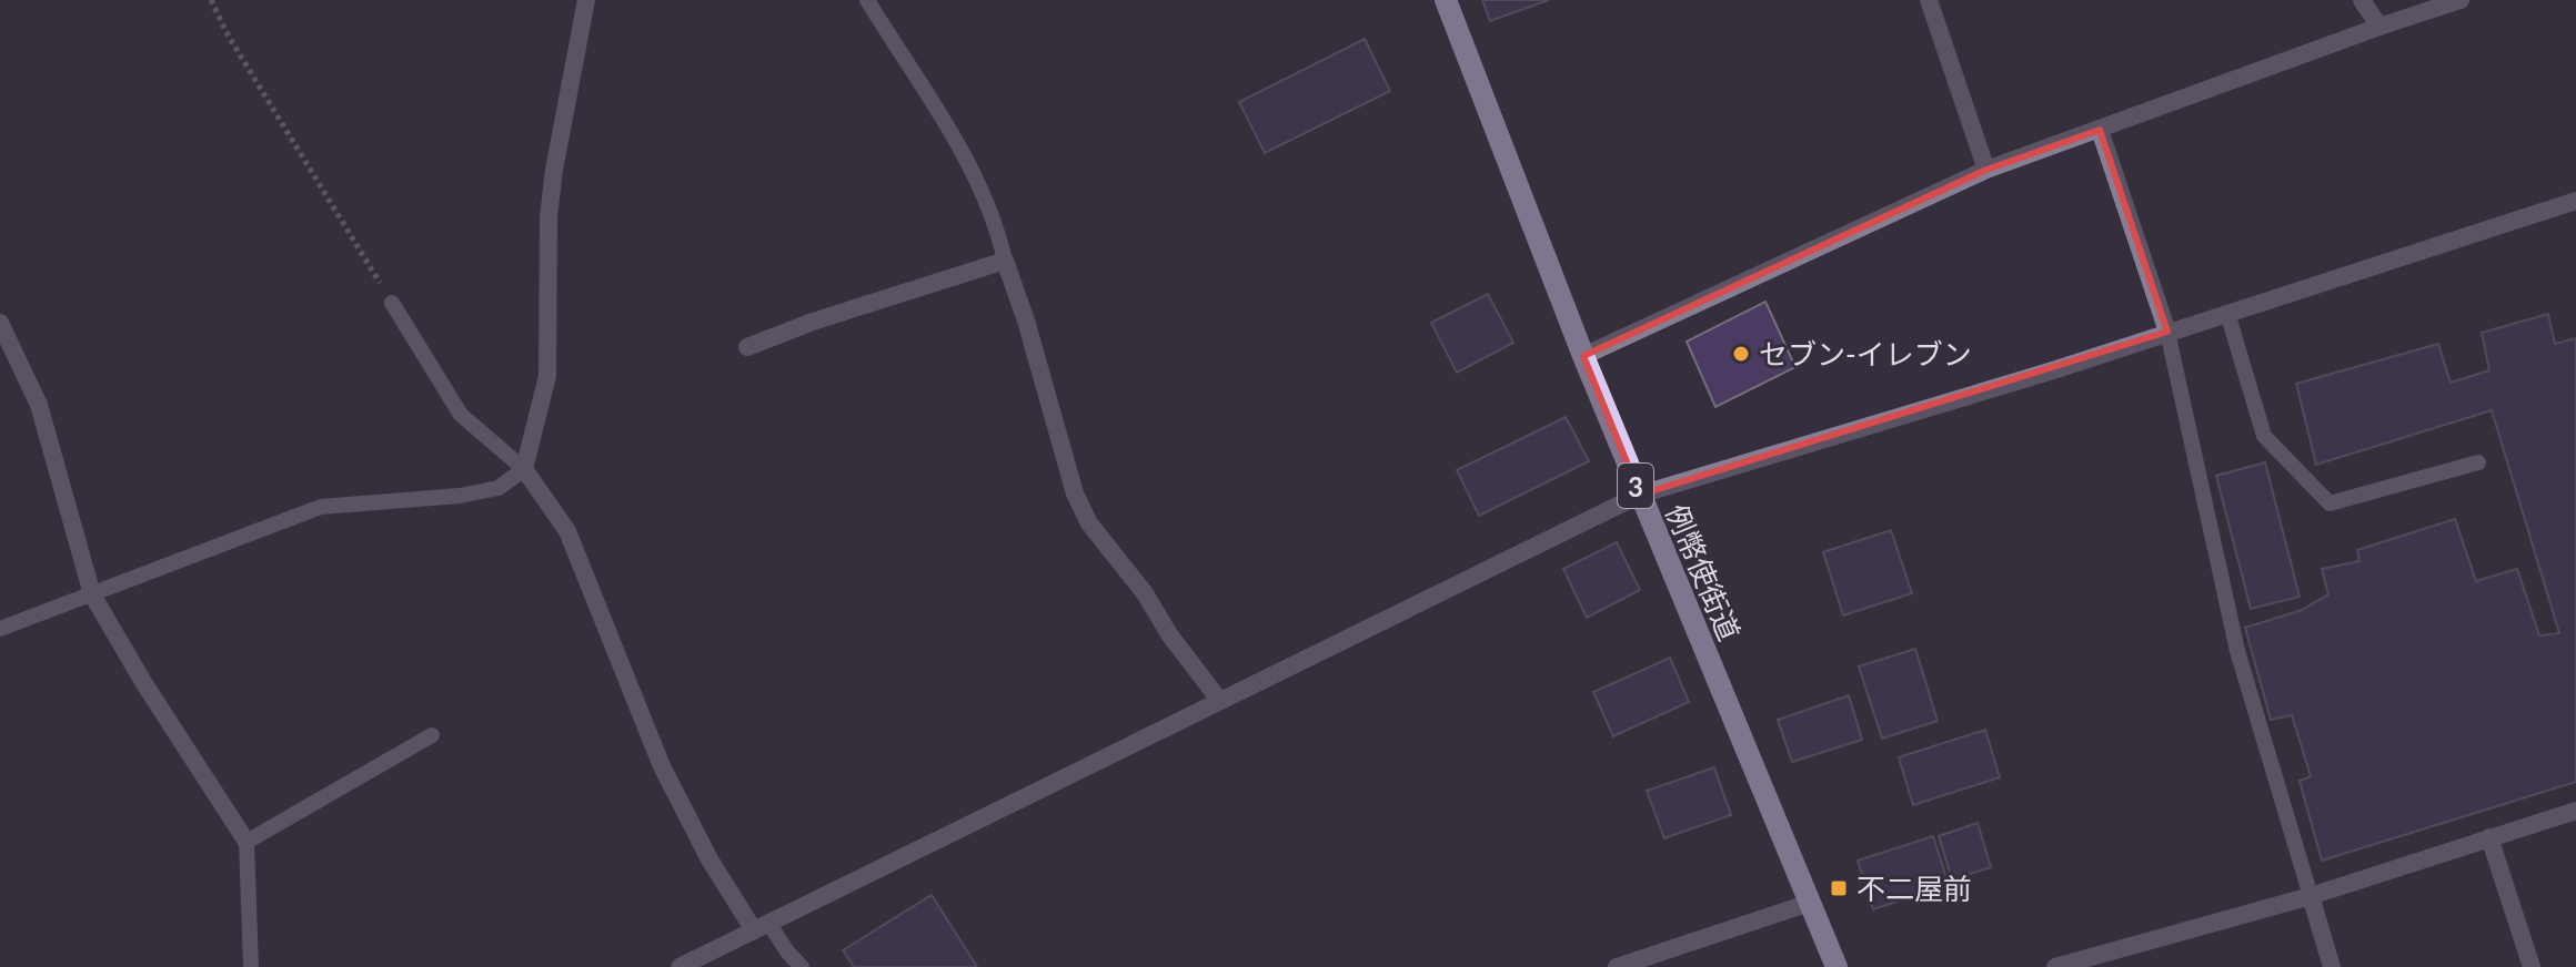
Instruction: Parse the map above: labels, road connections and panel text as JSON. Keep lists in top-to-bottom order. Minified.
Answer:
{"streets":{"main road":["3","例幣使街道"]},"places":{"other":["セブン-イレブン"],"transit":["不二屋前"]}}
